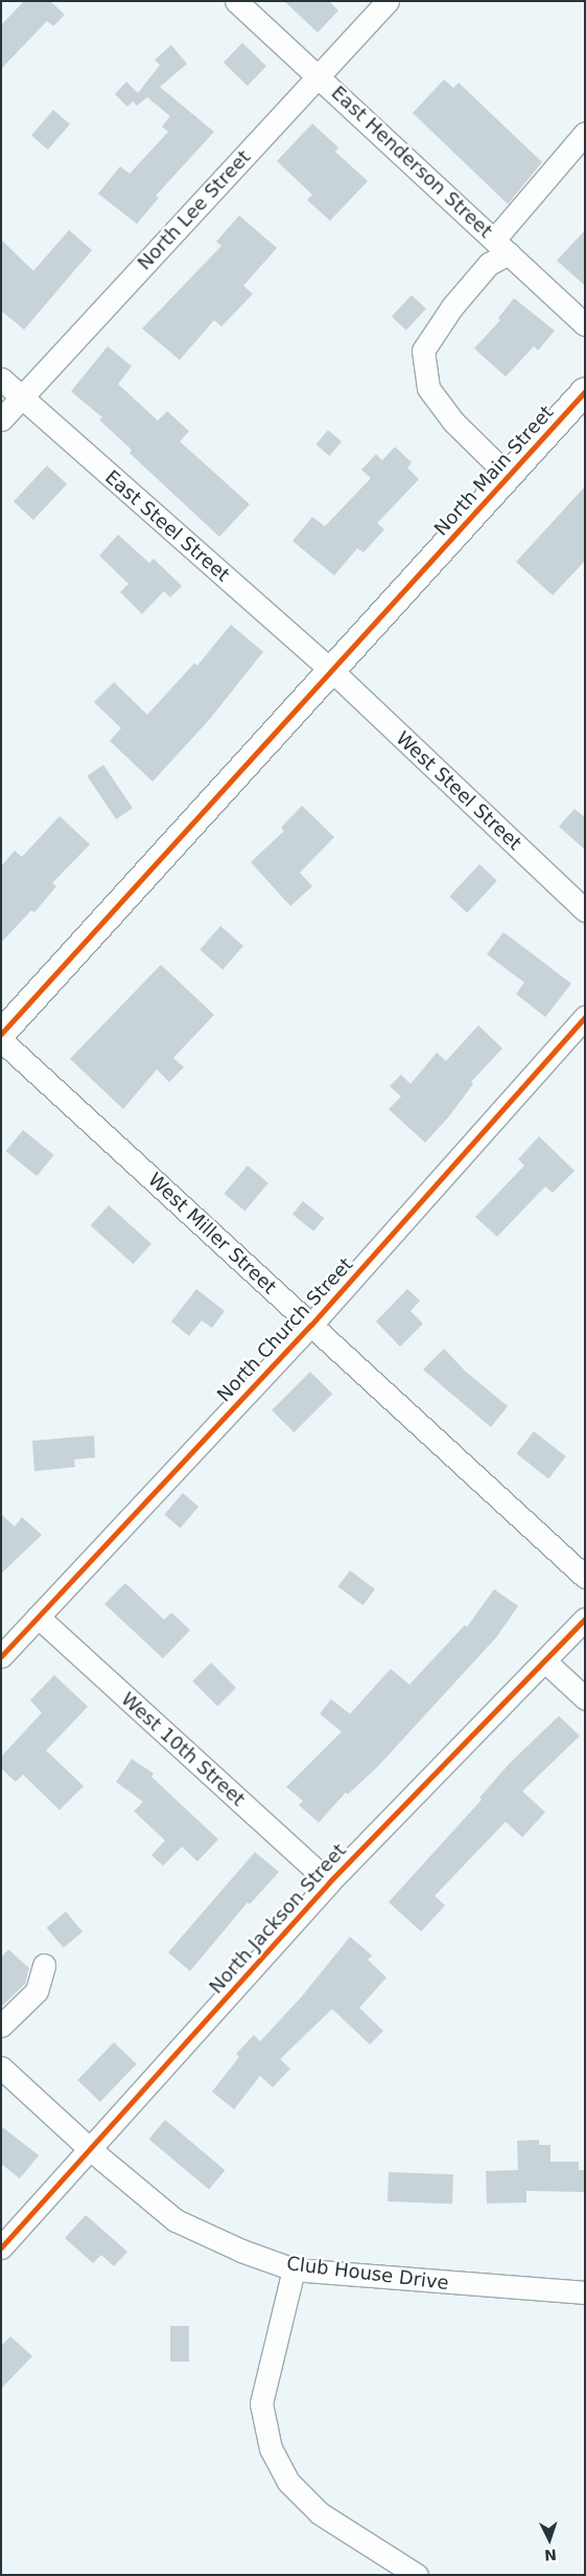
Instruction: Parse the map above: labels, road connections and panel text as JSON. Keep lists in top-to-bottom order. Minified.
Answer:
{"streets":{"main road":["North Main Street"],"street":["East Henderson Street","North Lee Street","East Steel Street","West Steel Street","West Miller Street","North Church Street","West 10th Street","North Jackson Street","Club House Drive"]},"crossings":[["East Henderson Street","North Lee Street"],["North Lee Street","East Steel Street"],["North Main Street","East Steel Street"],["North Main Street","West Steel Street"],["East Steel Street","West Steel Street"],["West Miller Street","North Church Street"],["North Church Street","West 10th Street"],["West 10th Street","North Jackson Street"],["North Jackson Street","Club House Drive"]],"north":"bottom"}
